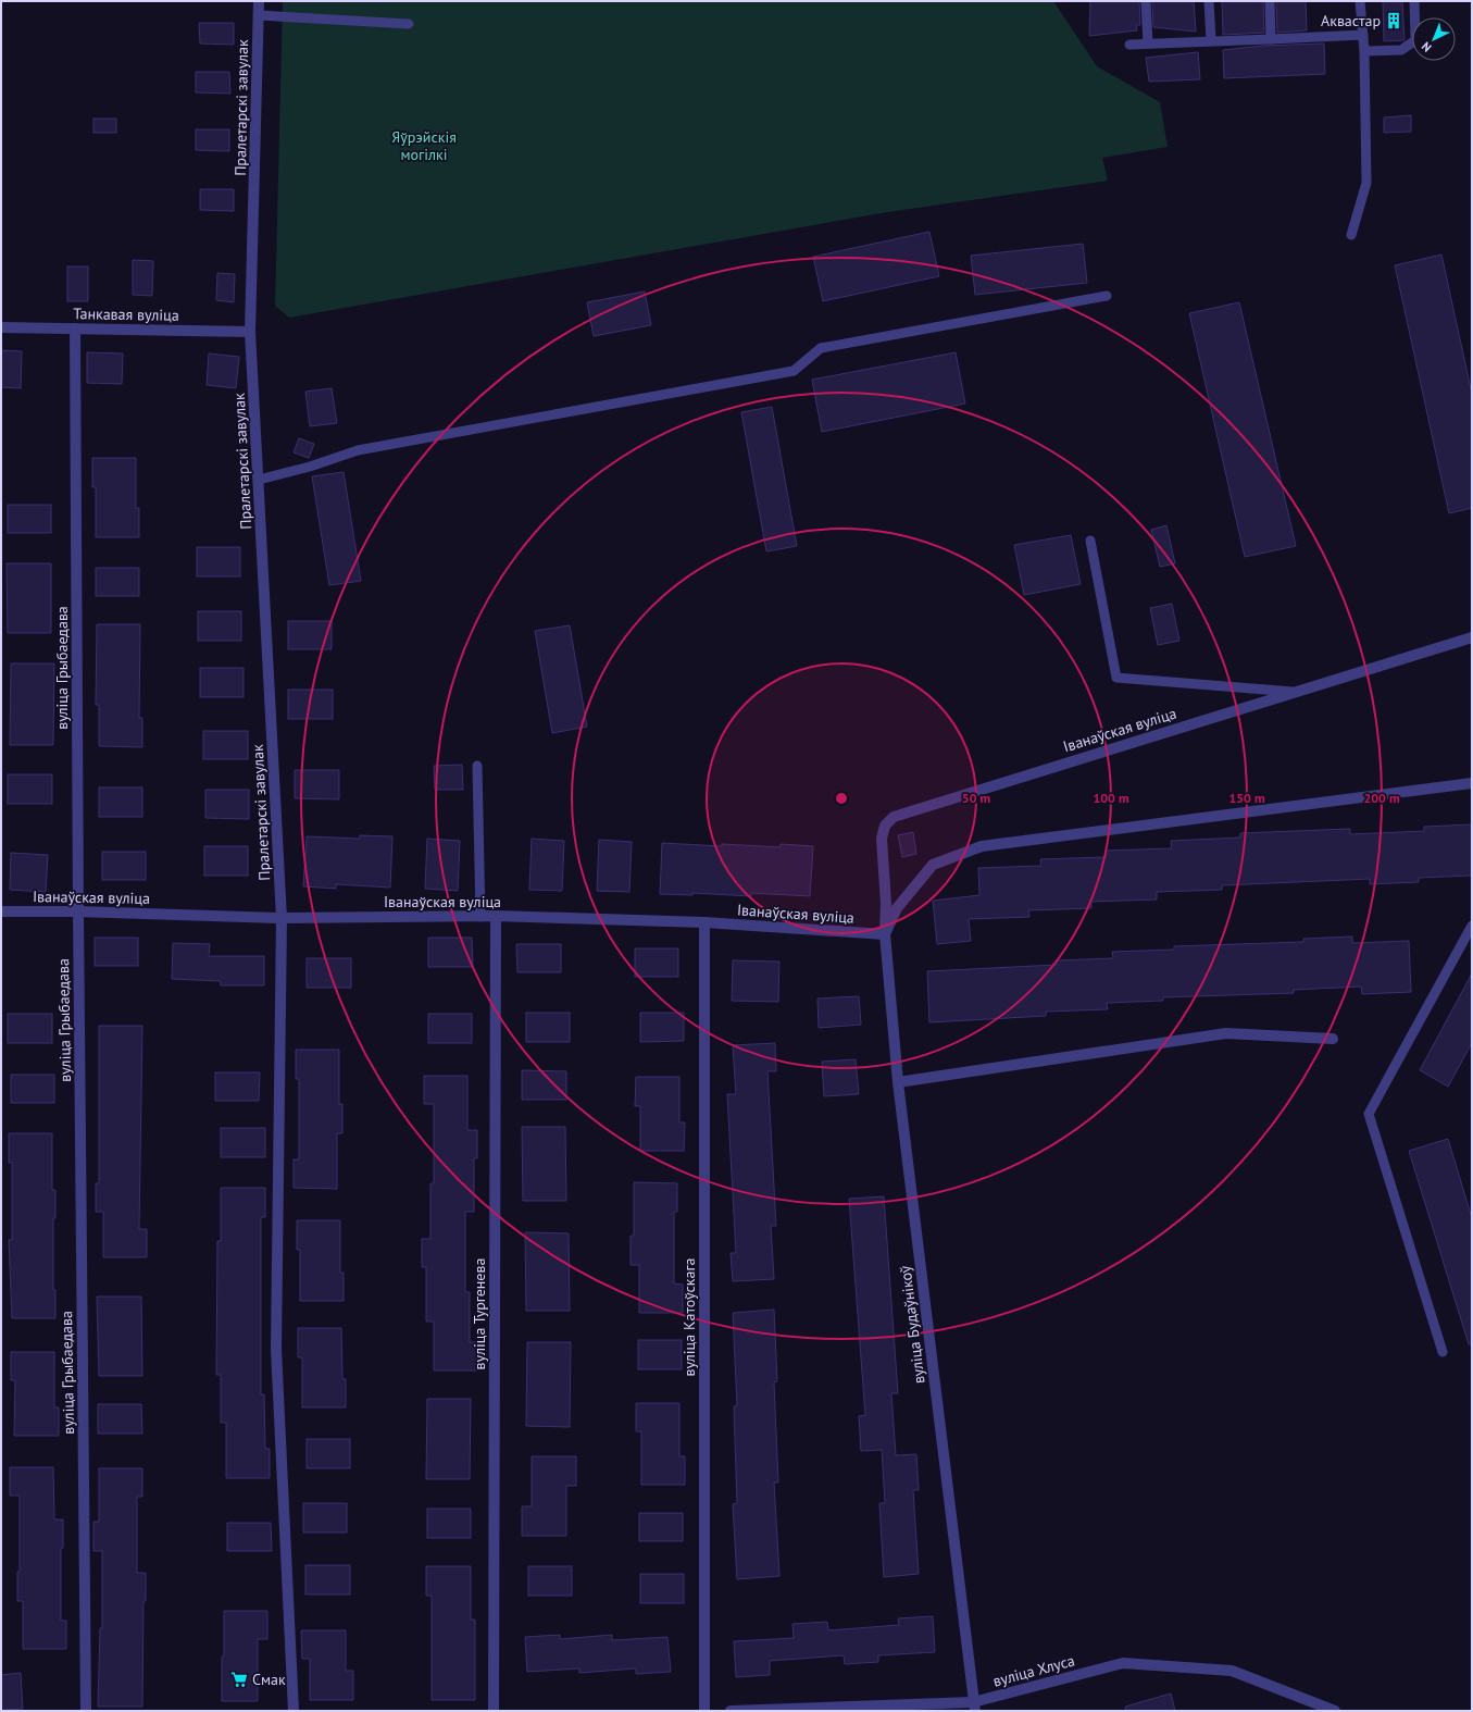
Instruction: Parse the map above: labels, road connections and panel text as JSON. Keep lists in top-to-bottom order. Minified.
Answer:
{"streets":{"street":["Пралетарскі завулак","Танкавая вуліца","вуліца Грыбаедава","Іванаўская вуліца","вуліца Тургенева","вуліца Катоўскага","вуліца Будаўнікоў","вуліца Хлуса"]},"crossings":[["Пралетарскі завулак","Танкавая вуліца"],["Пралетарскі завулак","Іванаўская вуліца"],["Танкавая вуліца","вуліца Грыбаедава"],["вуліца Грыбаедава","Іванаўская вуліца"],["Іванаўская вуліца","вуліца Тургенева"],["Іванаўская вуліца","вуліца Катоўскага"],["Іванаўская вуліца","вуліца Будаўнікоў"],["вуліца Будаўнікоў","вуліца Хлуса"]],"parks":["Яўрэйскія могілкі"],"places":{"building":["Аквастар"],"supermarket":["Смак"]},"north":"bottom left","rings":["50 m","100 m","150 m","200 m"]}
